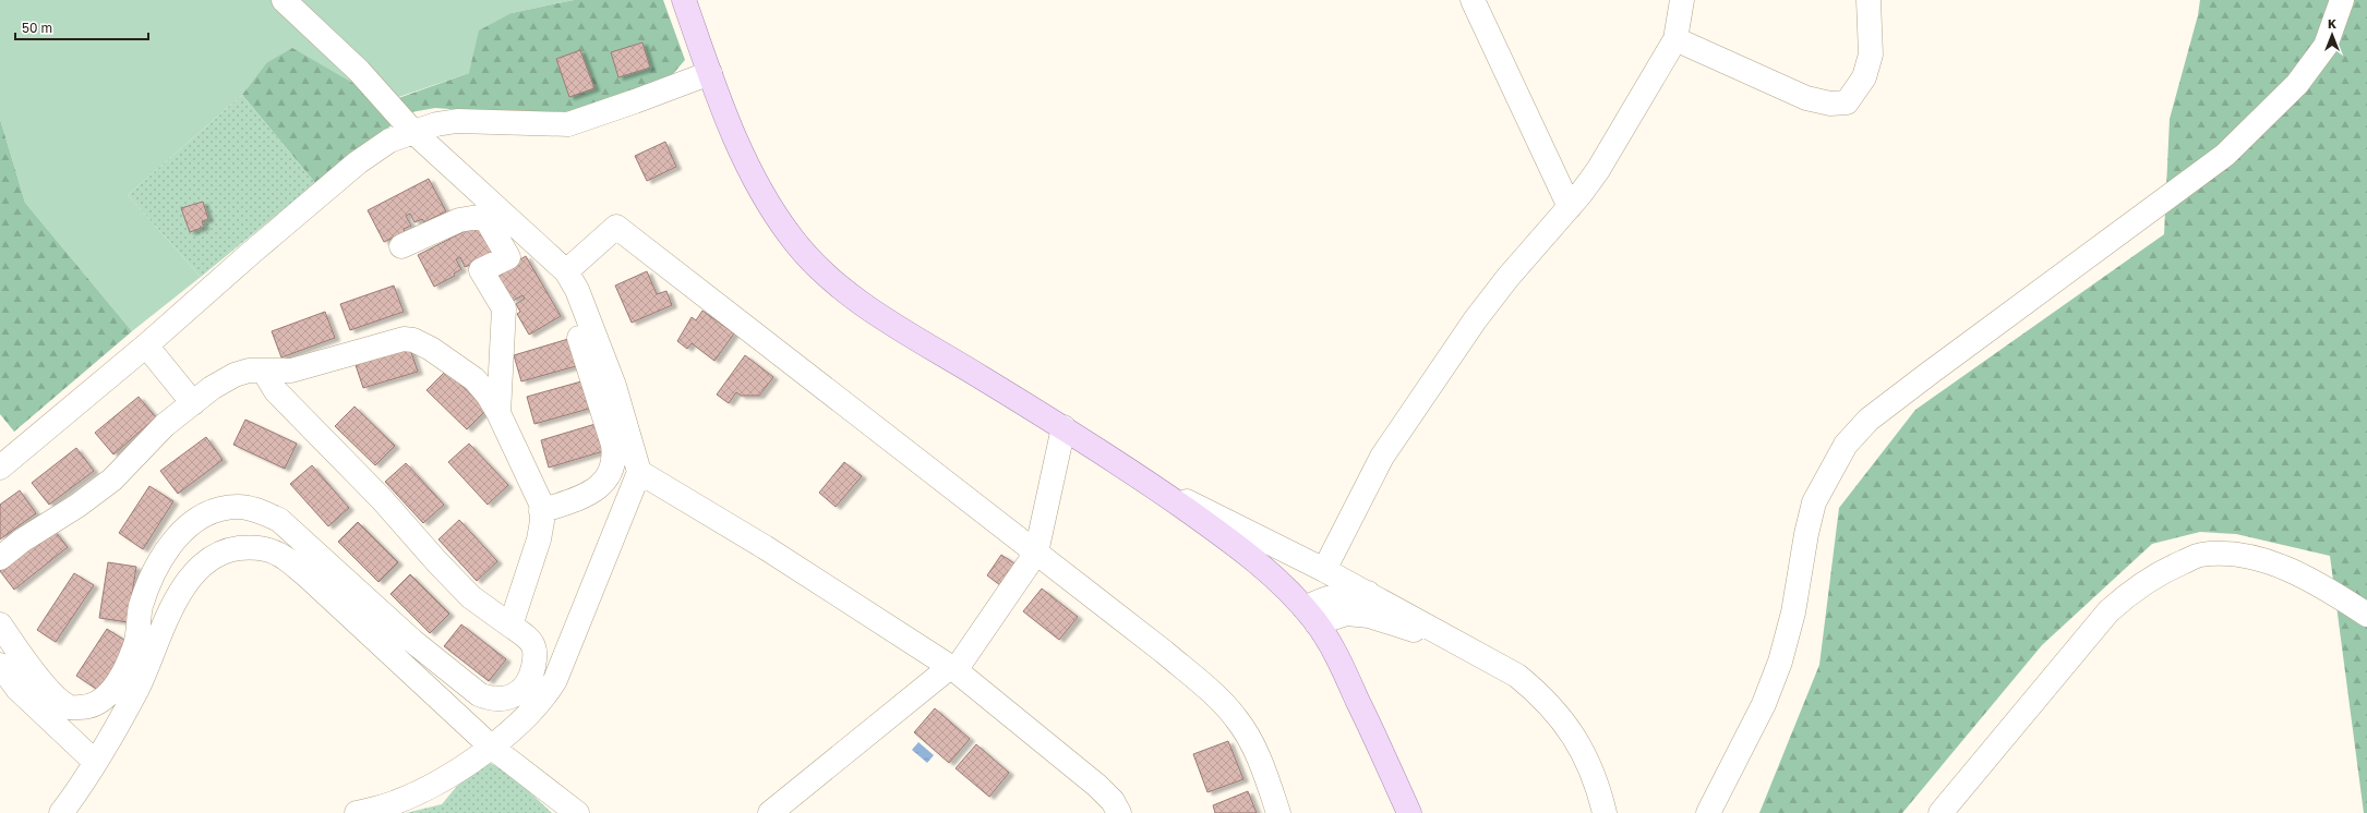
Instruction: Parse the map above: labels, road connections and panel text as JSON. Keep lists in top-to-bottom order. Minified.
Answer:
{"scale_bar":"50 m","north":"top"}
